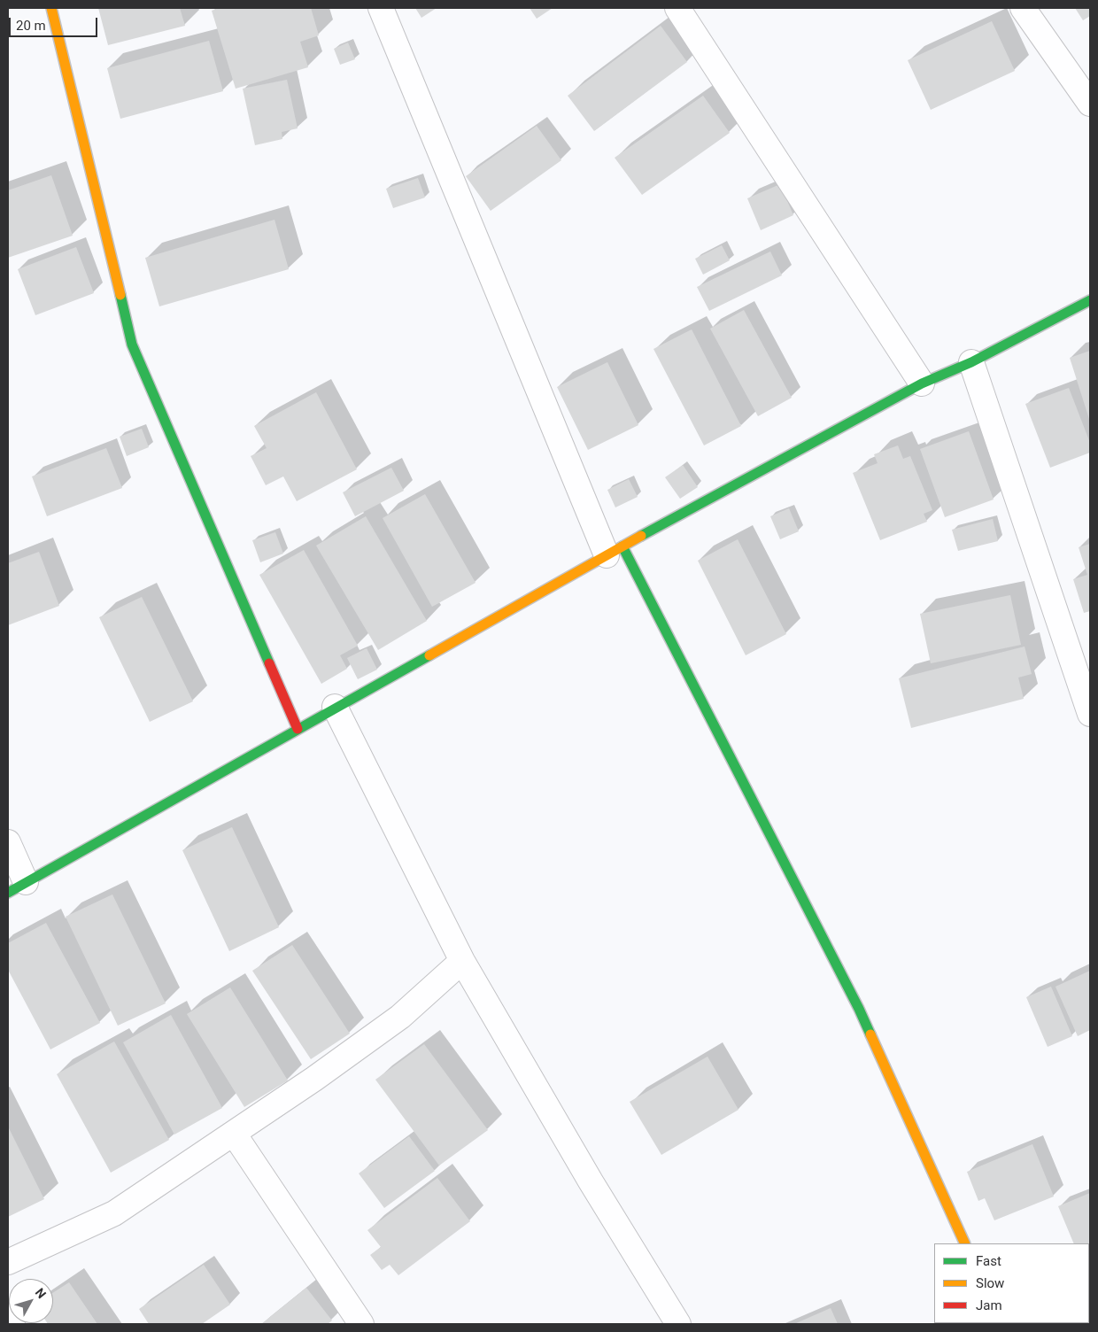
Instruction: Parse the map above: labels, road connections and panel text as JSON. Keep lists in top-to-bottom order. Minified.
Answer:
{"legend":["Fast","Slow","Jam"],"scale_bar":"20 m","north":"top right"}
